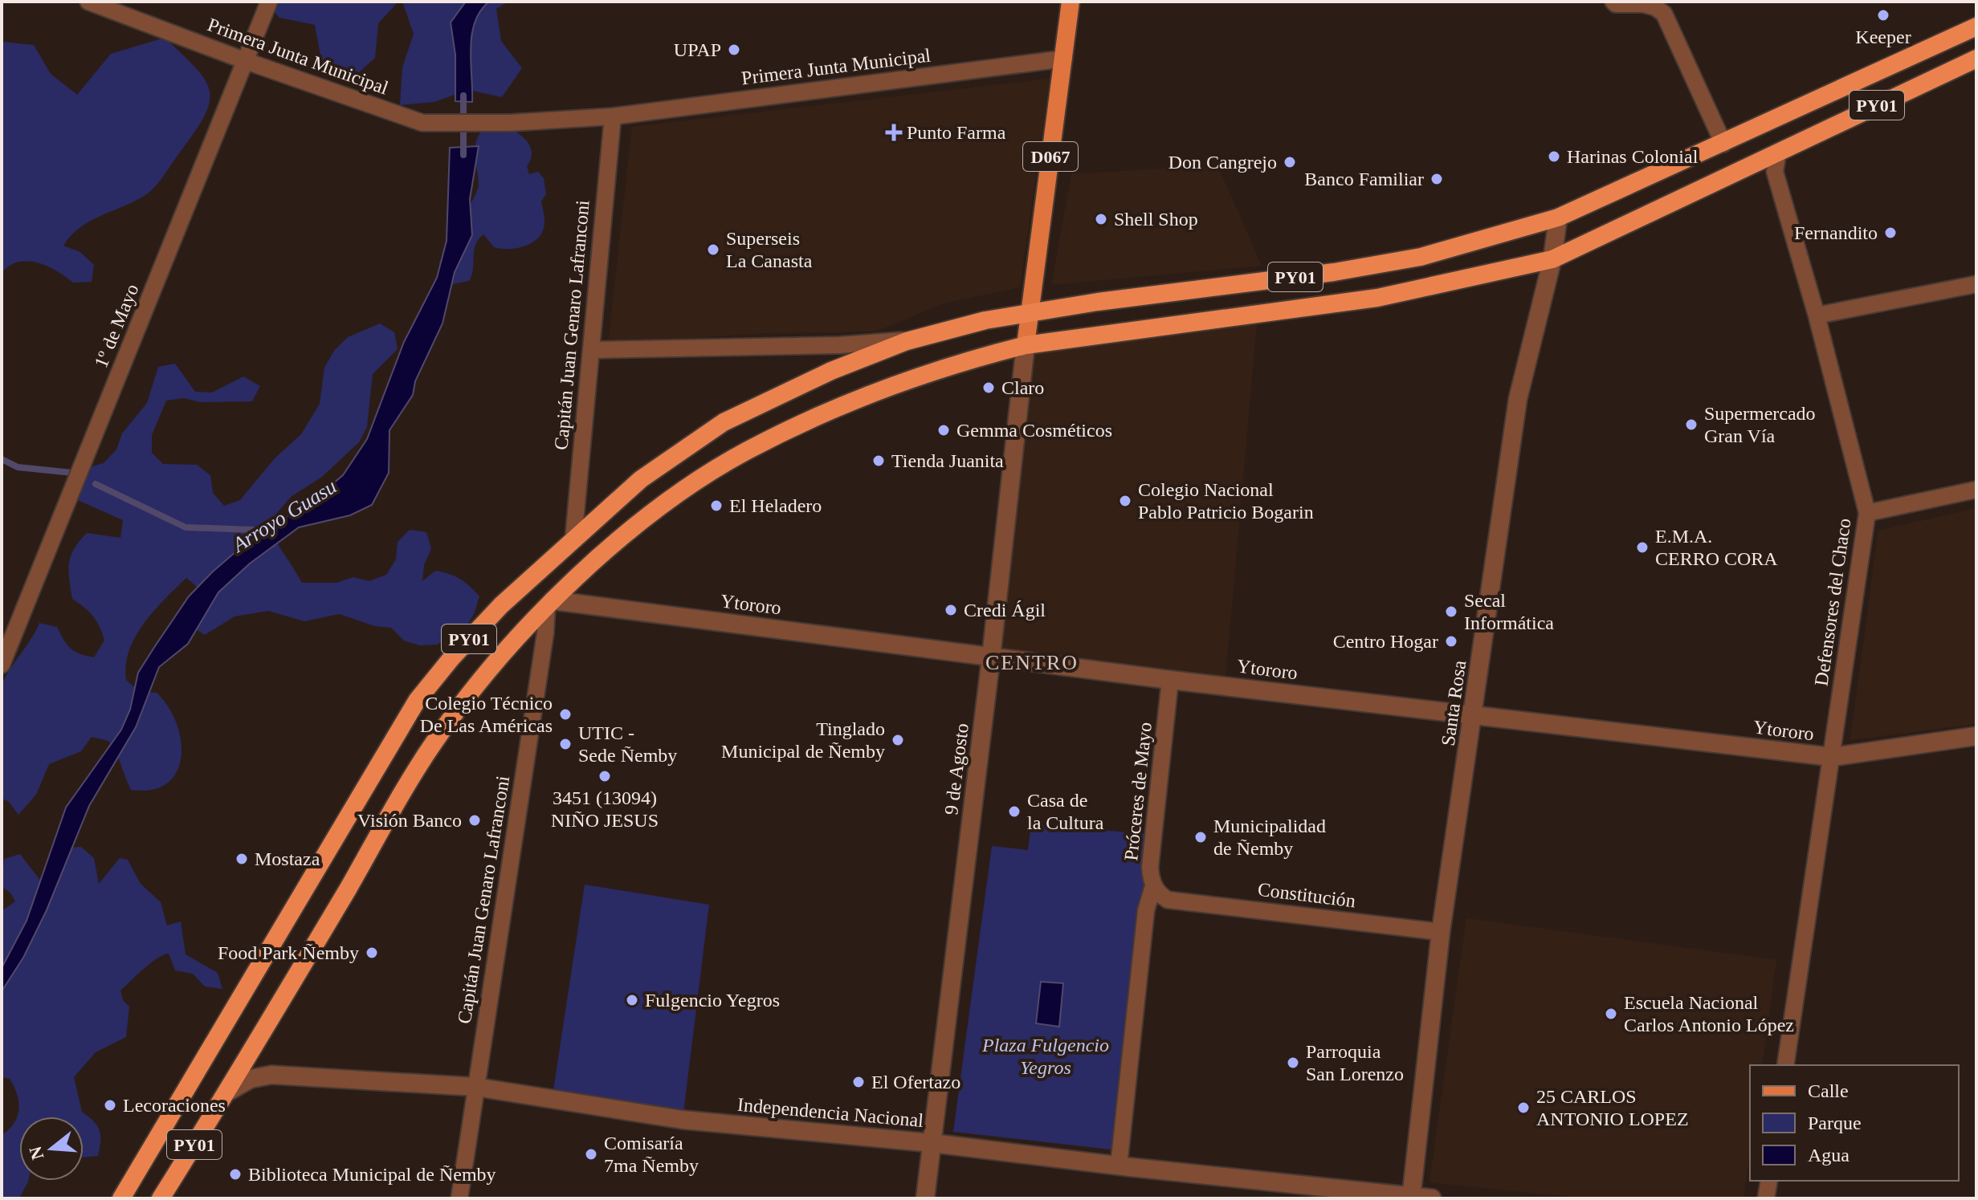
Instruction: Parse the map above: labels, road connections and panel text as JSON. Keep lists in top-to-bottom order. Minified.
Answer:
{"streets":{"highway":["PY01"],"main road":["D067"],"street":["Primera Junta Municipal","Capitán Juan Genaro Lafranconi","1º de Mayo","Defensores del Chaco","Ytororo","Santa Rosa","9 de Agosto","Próceres de Mayo","Constitución","Independencia Nacional"]},"crossings":[["Primera Junta Municipal","D067"],["Primera Junta Municipal","Capitán Juan Genaro Lafranconi"],["Primera Junta Municipal","1º de Mayo"],["PY01","D067"],["PY01","Capitán Juan Genaro Lafranconi"],["PY01","Defensores del Chaco"],["PY01","Ytororo"],["PY01","Santa Rosa"],["PY01","9 de Agosto"],["PY01","Independencia Nacional"],["D067","9 de Agosto"],["Capitán Juan Genaro Lafranconi","Ytororo"],["Capitán Juan Genaro Lafranconi","Independencia Nacional"],["Defensores del Chaco","Ytororo"],["Ytororo","Santa Rosa"],["Ytororo","9 de Agosto"],["Ytororo","Próceres de Mayo"],["Santa Rosa","Constitución"],["Santa Rosa","Independencia Nacional"],["9 de Agosto","Independencia Nacional"],["Próceres de Mayo","Constitución"]],"districts":["CENTRO"],"water":["Arroyo Guasu"],"parks":["Plaza Fulgencio Yegros"],"places":{"other":["Keeper","UPAP","Harinas Colonial","Don Cangrejo","Banco Familiar","Shell Shop","Fernandito","Superseis La Canasta","Claro","Supermercado Gran Vía","Gemma Cosméticos","Tienda Juanita","Colegio Nacional Pablo Patricio Bogarin","El Heladero","E.M.A. CERRO CORA","Credi Ágil","Secal Informática","Centro Hogar","Colegio Técnico De Las Américas","Tinglado Municipal de Ñemby","UTIC - Sede Ñemby","3451 (13094) NIÑO JESUS","Casa de la Cultura","Visión Banco","Municipalidad de Ñemby","Mostaza","Food Park Ñemby","Fulgencio Yegros","Escuela Nacional Carlos Antonio López","Parroquia San Lorenzo","El Ofertazo","Lecoraciones","25 CARLOS ANTONIO LOPEZ","Comisaría 7ma Ñemby","Biblioteca Municipal de Ñemby"],"health":["Punto Farma"]},"legend":["Calle","Parque","Agua"],"north":"left"}
